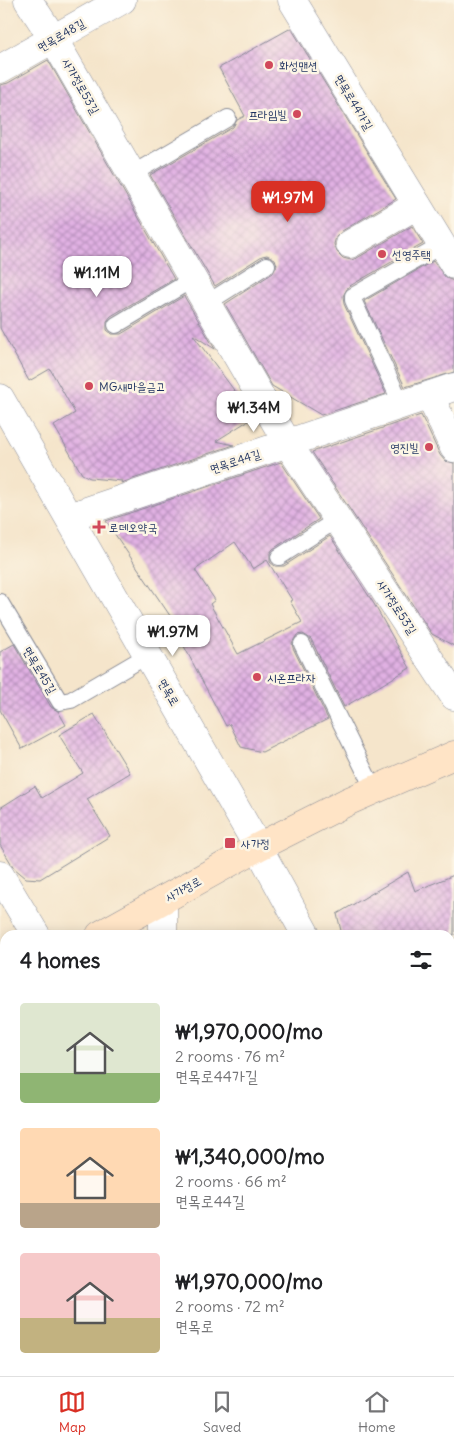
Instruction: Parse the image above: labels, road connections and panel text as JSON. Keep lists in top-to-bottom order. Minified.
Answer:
{"streets":{"main road":["사가정로"],"street":["면목로48길","사가정로53길","면목로44가길","면목로44길","면목로"],"lane":["면목로45길"]},"crossings":[["면목로48길","사가정로53길"],["사가정로53길","면목로44길"],["면목로44가길","면목로44길"],["면목로44길","면목로"],["면목로45길","면목로"],["면목로","사가정로"]],"places":{"other":["화성맨션","프라임빌","선영주택","MG새마을금고","영진빌","시온프라자"],"health":["로데오약국"],"transit":["사가정"]},"page":{"price":["₩1.97M","₩1.11M","₩1.34M","₩1.97M"],"heading":"4 homes","list":[{"name":"₩1,970,000/mo","note":"2 rooms · 76 m² · 면목로44가길"},{"name":"₩1,340,000/mo","note":"2 rooms · 66 m² · 면목로44길"},{"name":"₩1,970,000/mo","note":"2 rooms · 72 m² · 면목로"}],"tabs":["Map","Saved","Home"]}}
